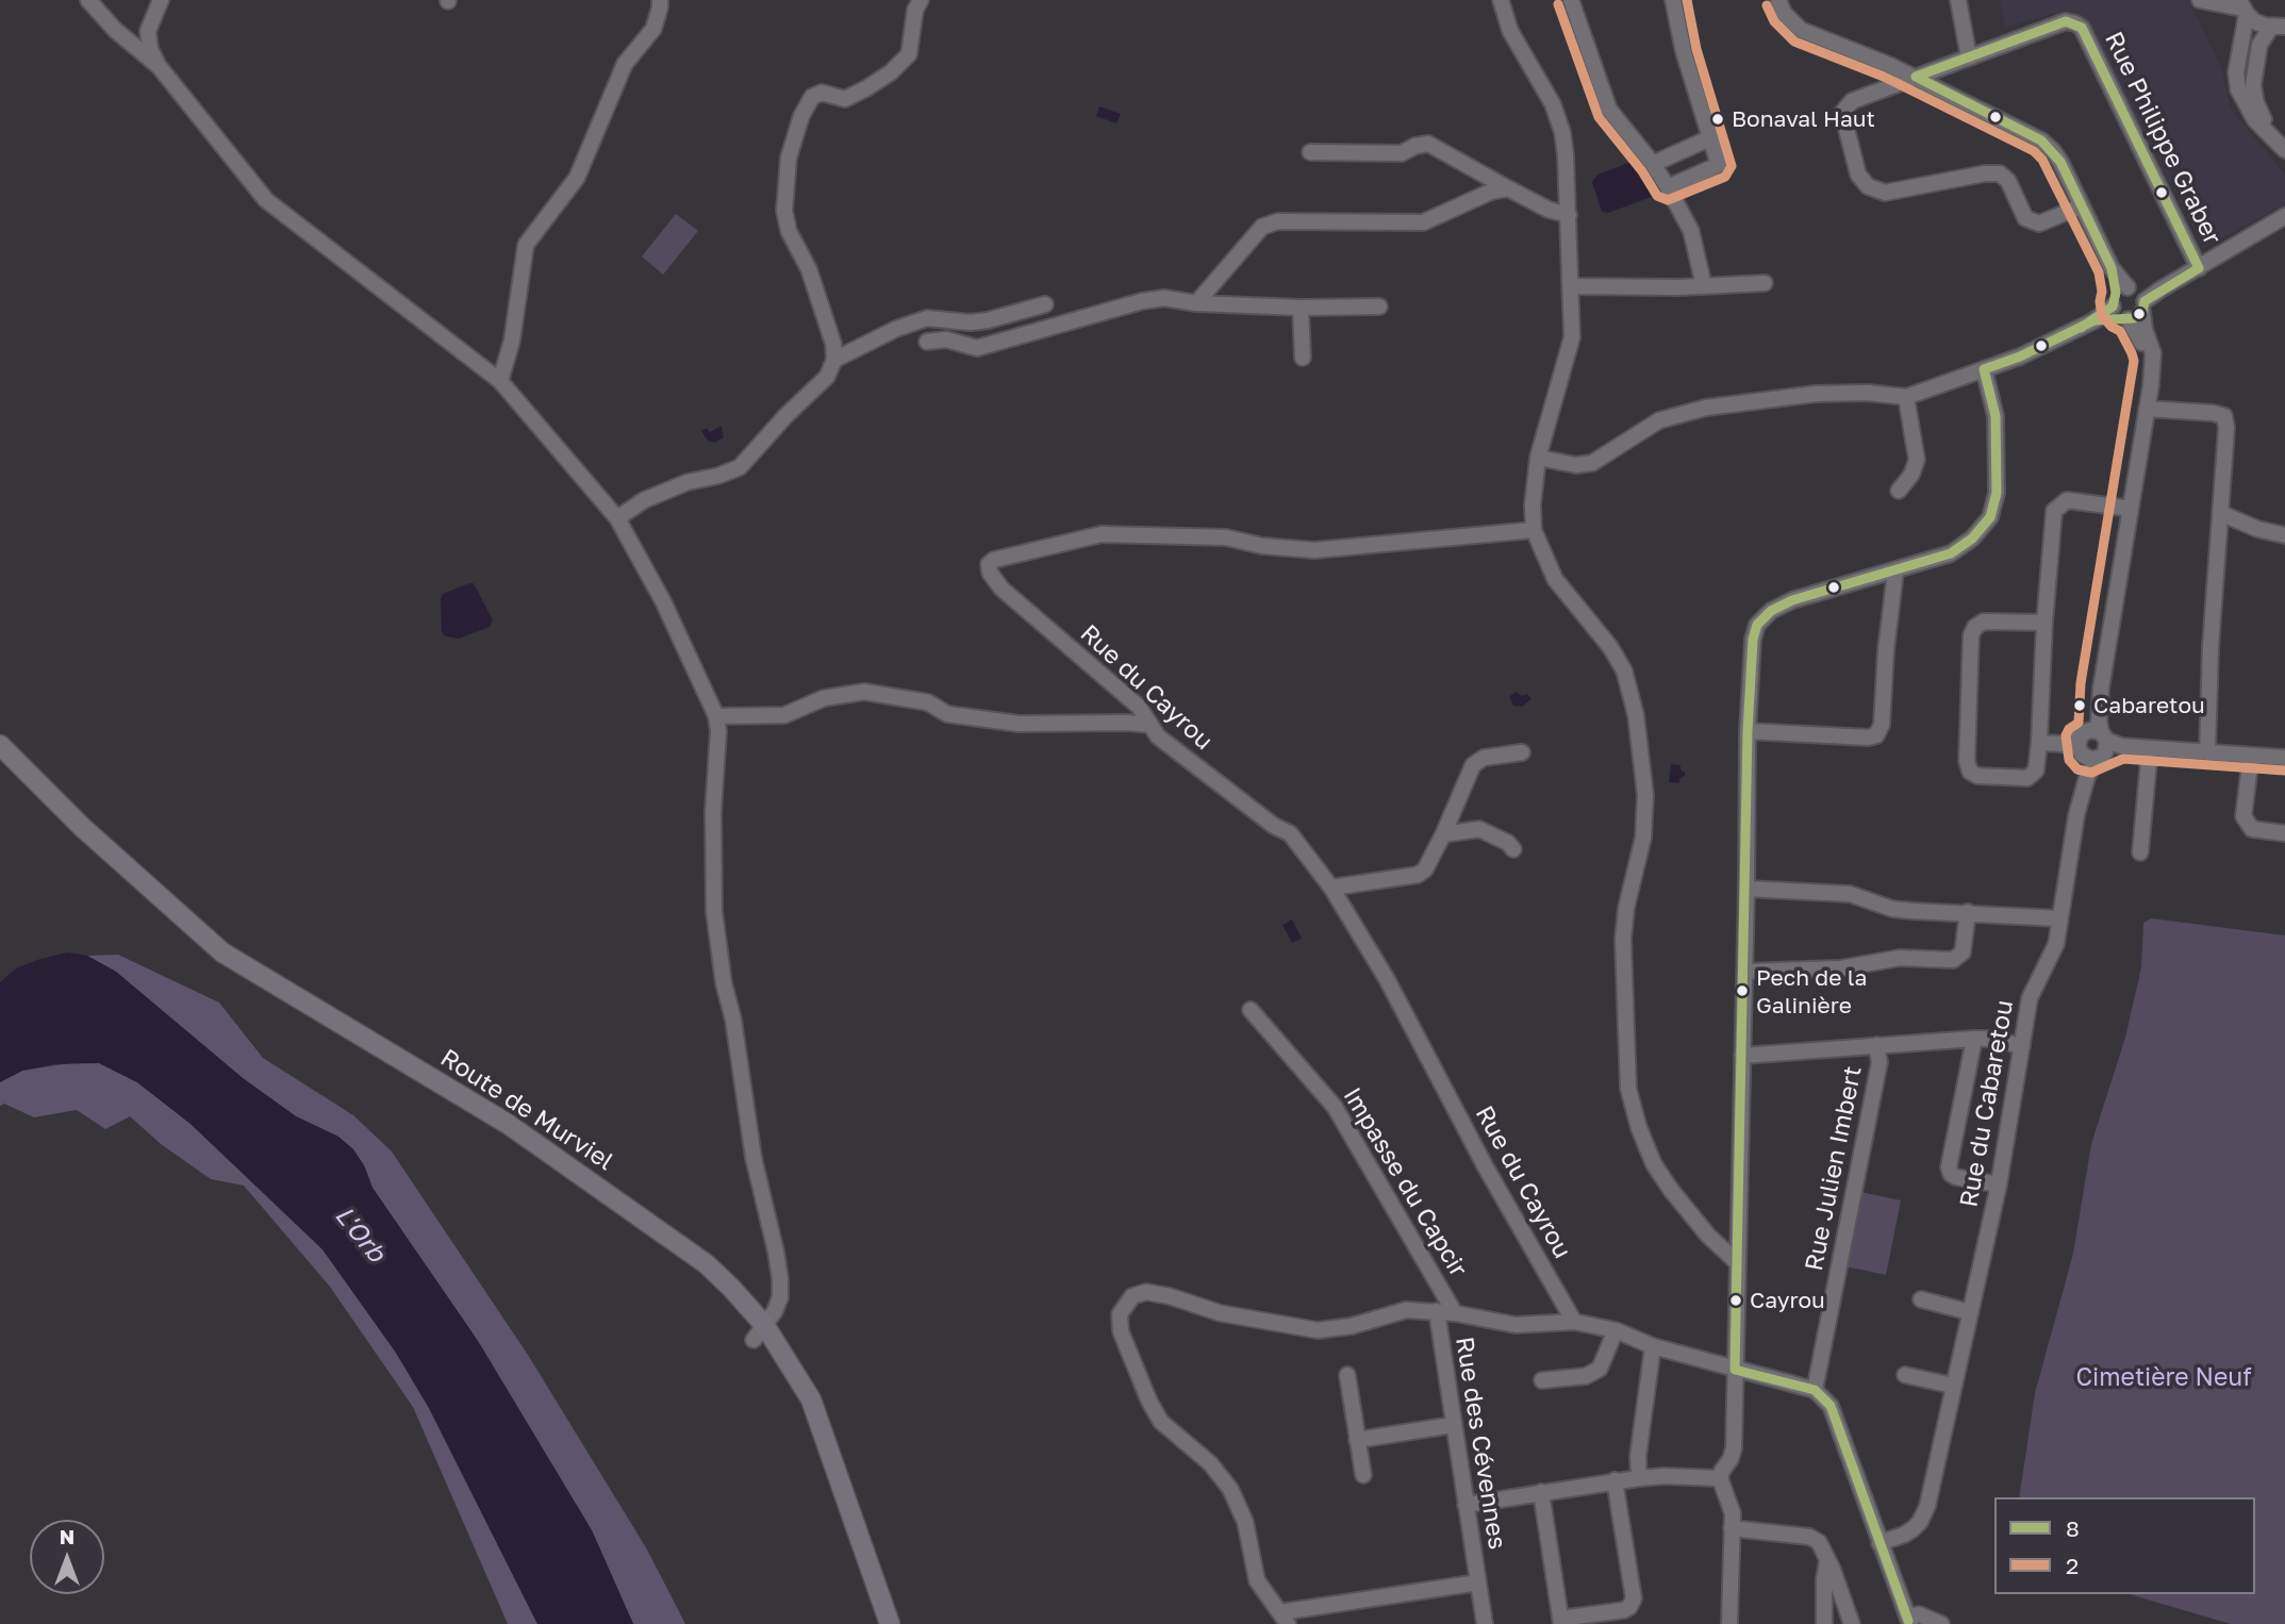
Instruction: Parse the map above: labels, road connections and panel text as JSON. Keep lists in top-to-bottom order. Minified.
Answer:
{"streets":{"main road":["Route de Murviel"],"street":["Rue Philippe Graber","Rue du Cayrou","Rue du Cabaretou","Rue Julien Imbert","Impasse du Capcir","Rue des Cévennes"]},"water":["L'Orb"],"parks":["Cimetière Neuf"],"places":["Bonaval Haut","Cabaretou","Pech de la Galinière","Cayrou"],"lines":["transit line 2","transit line 8"],"legend":["8","2"],"north":"top"}
